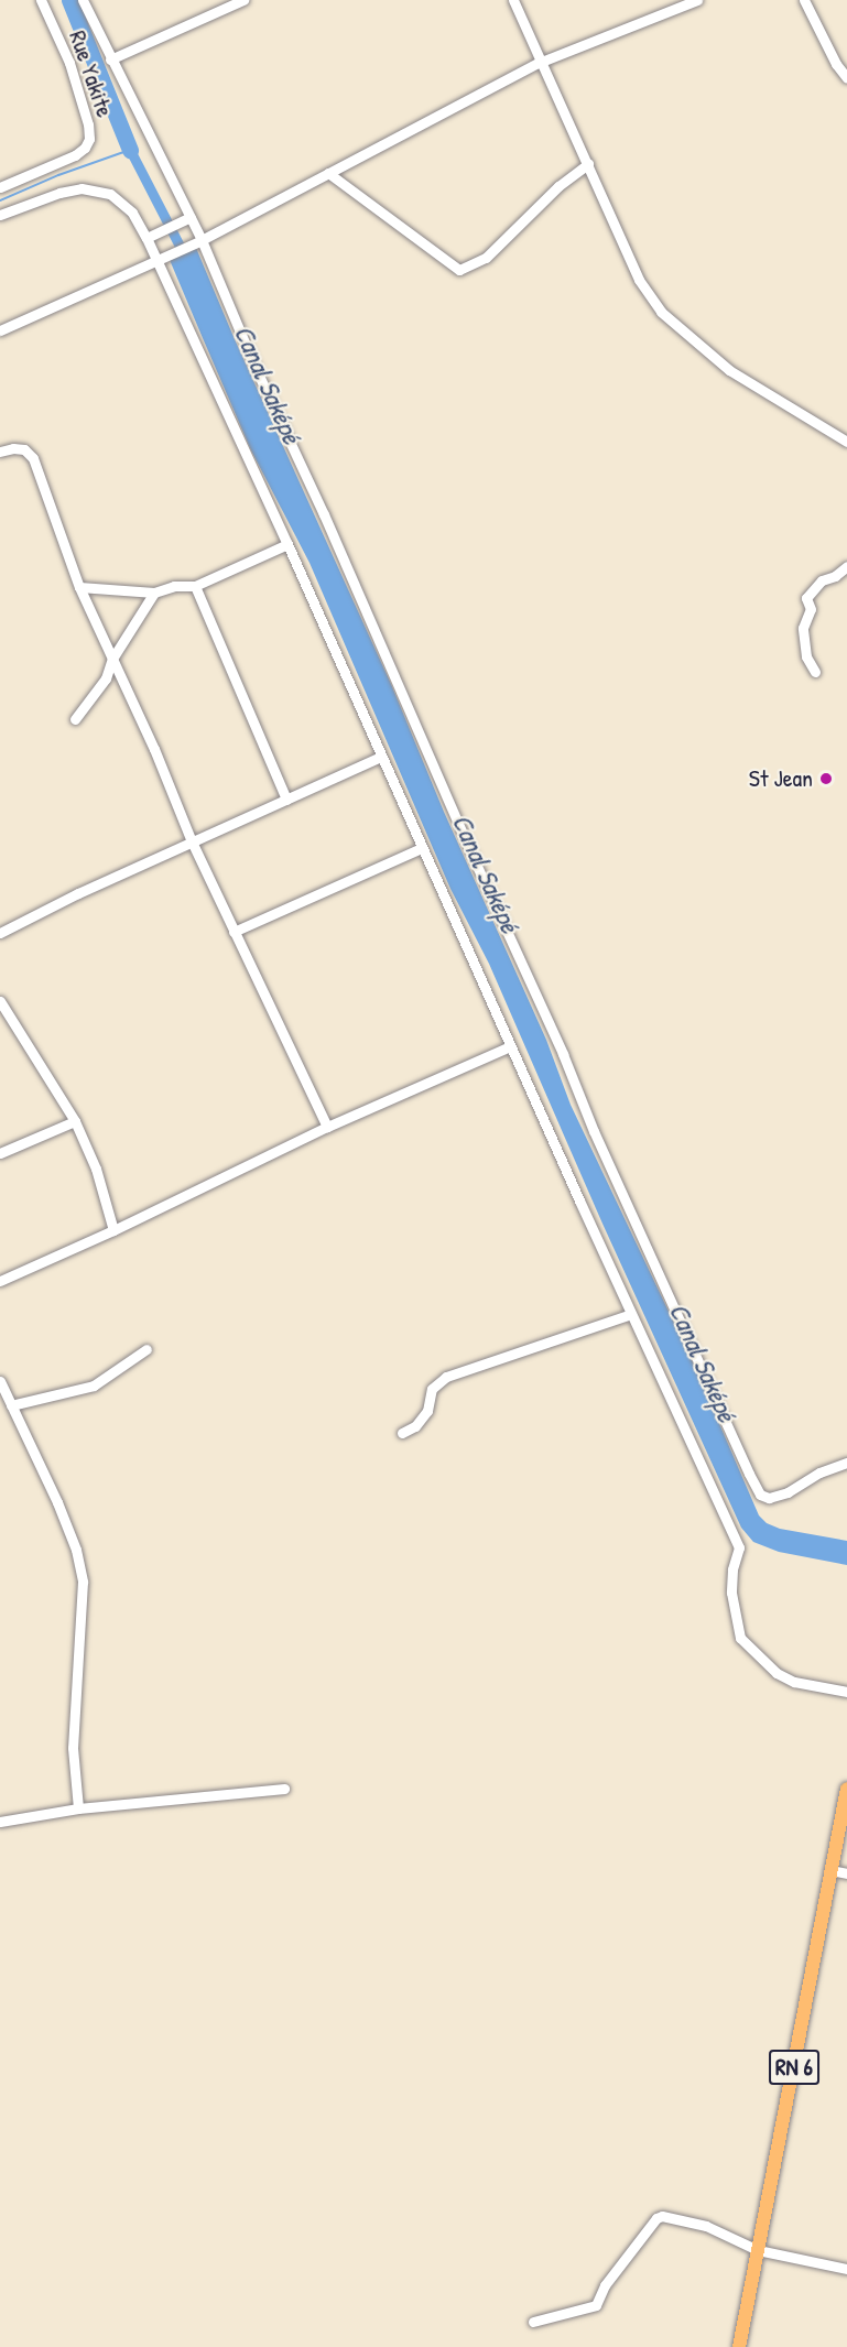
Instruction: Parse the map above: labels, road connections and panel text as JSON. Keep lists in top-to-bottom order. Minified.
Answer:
{"streets":{"main road":["RN 6"],"street":["Rue Yakite"]},"water":["Canal Saképé"],"places":["St Jean"]}
